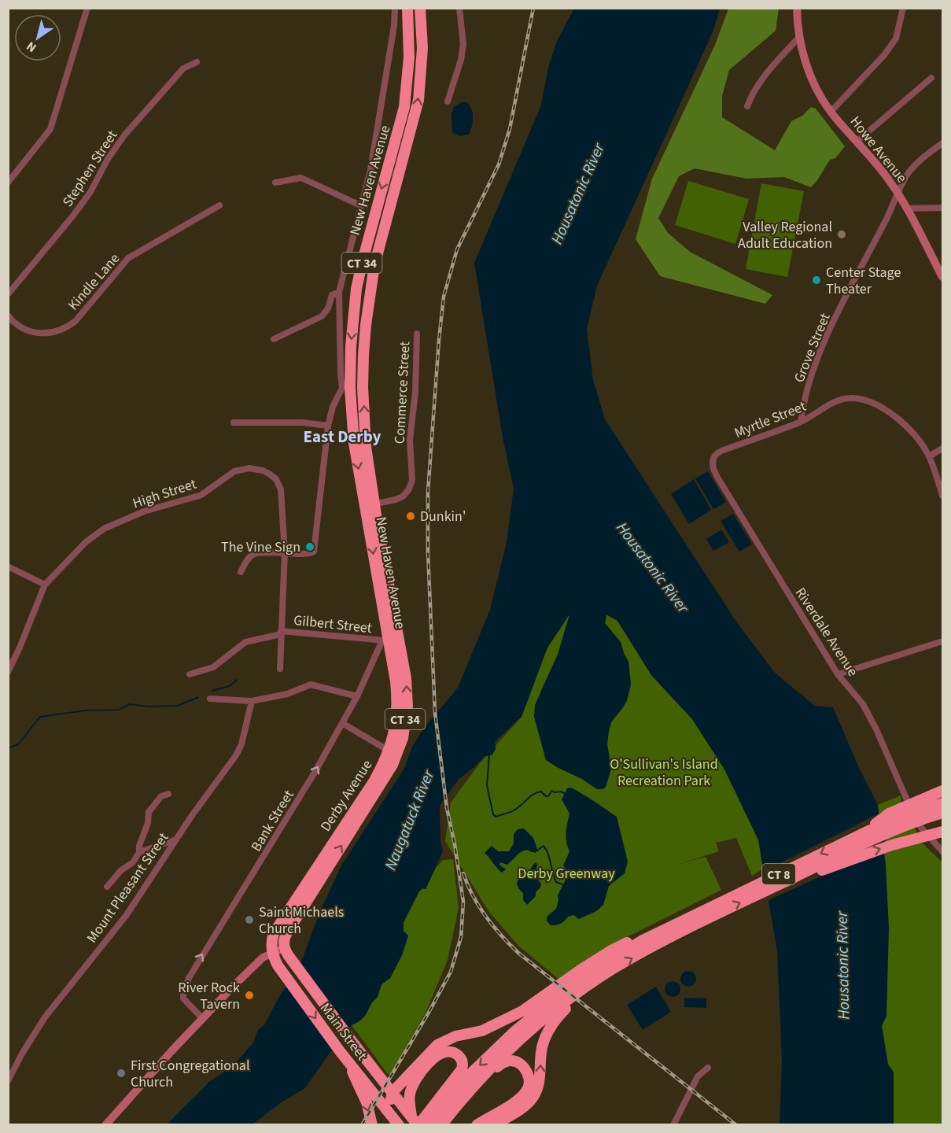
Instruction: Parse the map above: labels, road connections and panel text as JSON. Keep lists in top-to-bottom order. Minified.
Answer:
{"streets":{"highway":["New Haven Avenue","CT 34","Derby Avenue","CT 8","Main Street"],"main road":["Howe Avenue"],"street":["Stephen Street","Kindle Lane","Grove Street","Commerce Street","Myrtle Street","High Street","Gilbert Street","Riverdale Avenue","Bank Street","Mount Pleasant Street"]},"crossings":[["Howe Avenue","Grove Street"],["New Haven Avenue","Commerce Street"],["New Haven Avenue","Gilbert Street"],["New Haven Avenue","Derby Avenue"],["New Haven Avenue","Bank Street"],["Grove Street","Myrtle Street"],["Myrtle Street","Riverdale Avenue"],["High Street","Gilbert Street"],["Gilbert Street","Derby Avenue"],["Gilbert Street","Bank Street"],["Derby Avenue","Bank Street"],["Derby Avenue","Main Street"]],"one_way":["Bank Street"],"districts":["East Derby"],"water":["Housatonic River","Naugatuck River"],"parks":["O'Sullivan's Island Recreation Park","Derby Greenway"],"places":["Valley Regional Adult Education","Center Stage Theater","Dunkin'","The Vine Sign","Saint Michaels Church","River Rock Tavern","First Congregational Church"],"north":"bottom left"}
